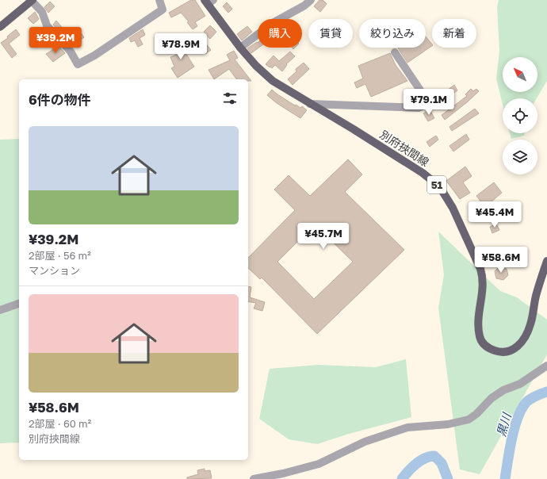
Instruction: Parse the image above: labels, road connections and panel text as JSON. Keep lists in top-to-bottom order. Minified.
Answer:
{"streets":{"main road":["別府挾間線","51"]},"water":["黒川"],"north":"top left","page":{"chip":["購入","賃貸","絞り込み","新着"],"price":["¥39.2M","¥78.9M","¥79.1M","¥45.4M","¥45.7M","¥58.6M"],"heading":"6件の物件","list":[{"name":"¥39.2M","note":"2部屋 · 56 m² · マンション"},{"name":"¥58.6M","note":"2部屋 · 60 m² · 別府挾間線"}]}}
